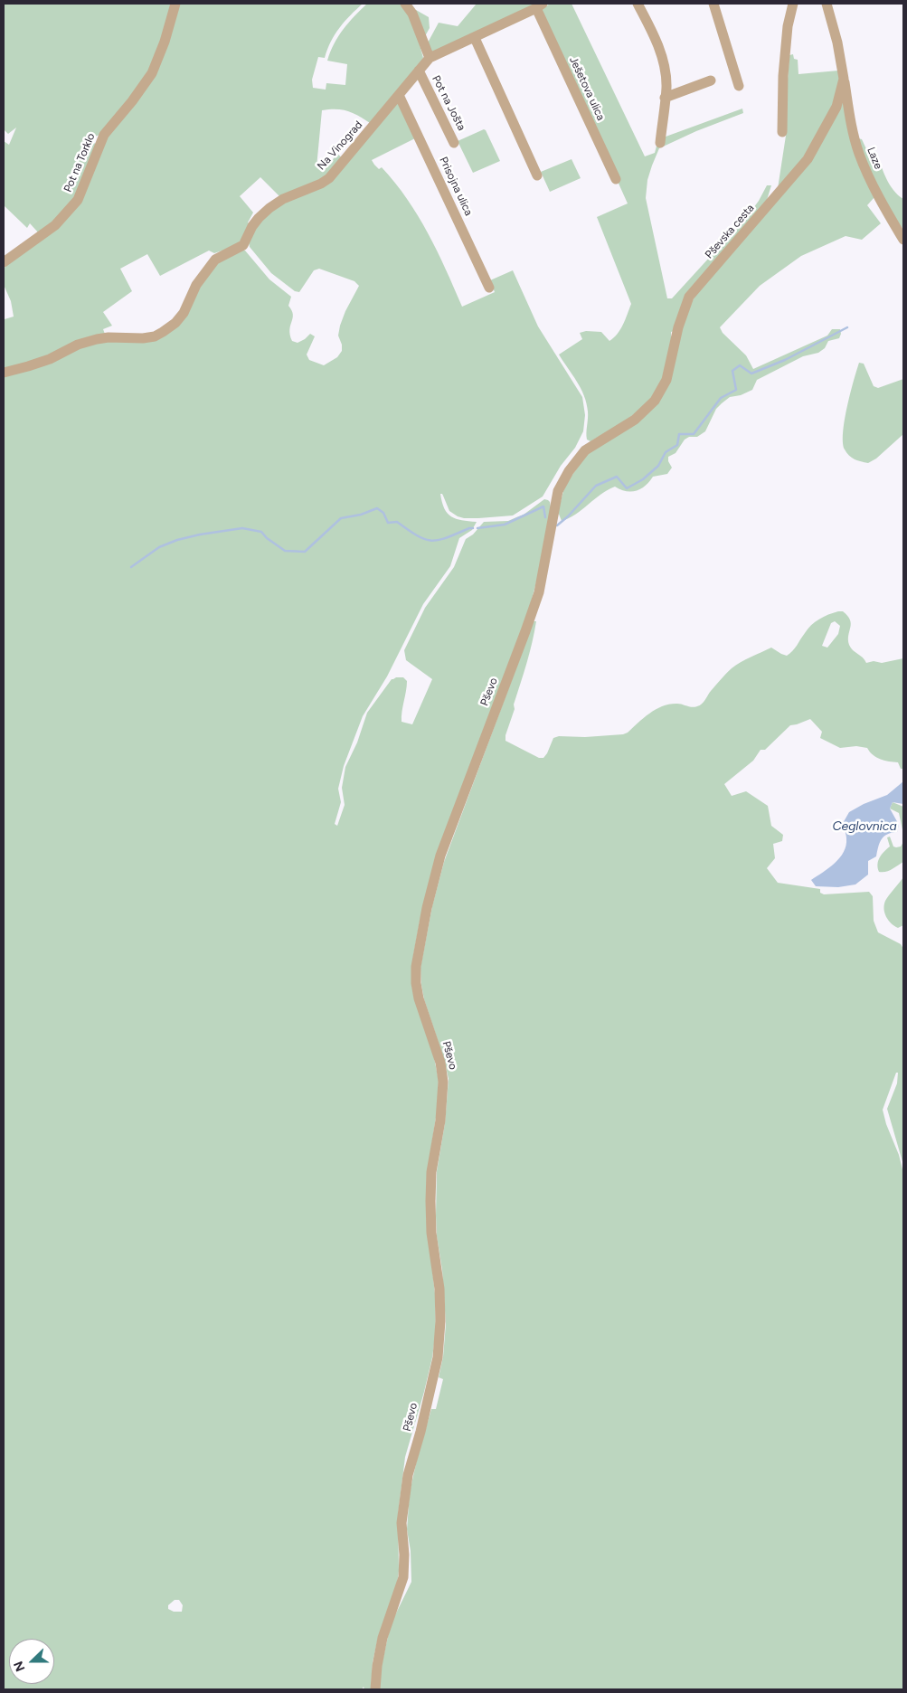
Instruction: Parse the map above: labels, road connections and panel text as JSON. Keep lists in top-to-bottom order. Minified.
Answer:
{"streets":{"street":["Ješetova ulica","Pot na Jošta","Na Vinograd","Laze","Pot na Torklo","Prisojna ulica","Pševska cesta","Pševo"]},"crossings":[["Ješetova ulica","Pot na Jošta"],["Pot na Jošta","Na Vinograd"],["Na Vinograd","Prisojna ulica"],["Laze","Pševska cesta"],["Pševska cesta","Pševo"]],"water":["Ceglovnica"],"north":"left"}
